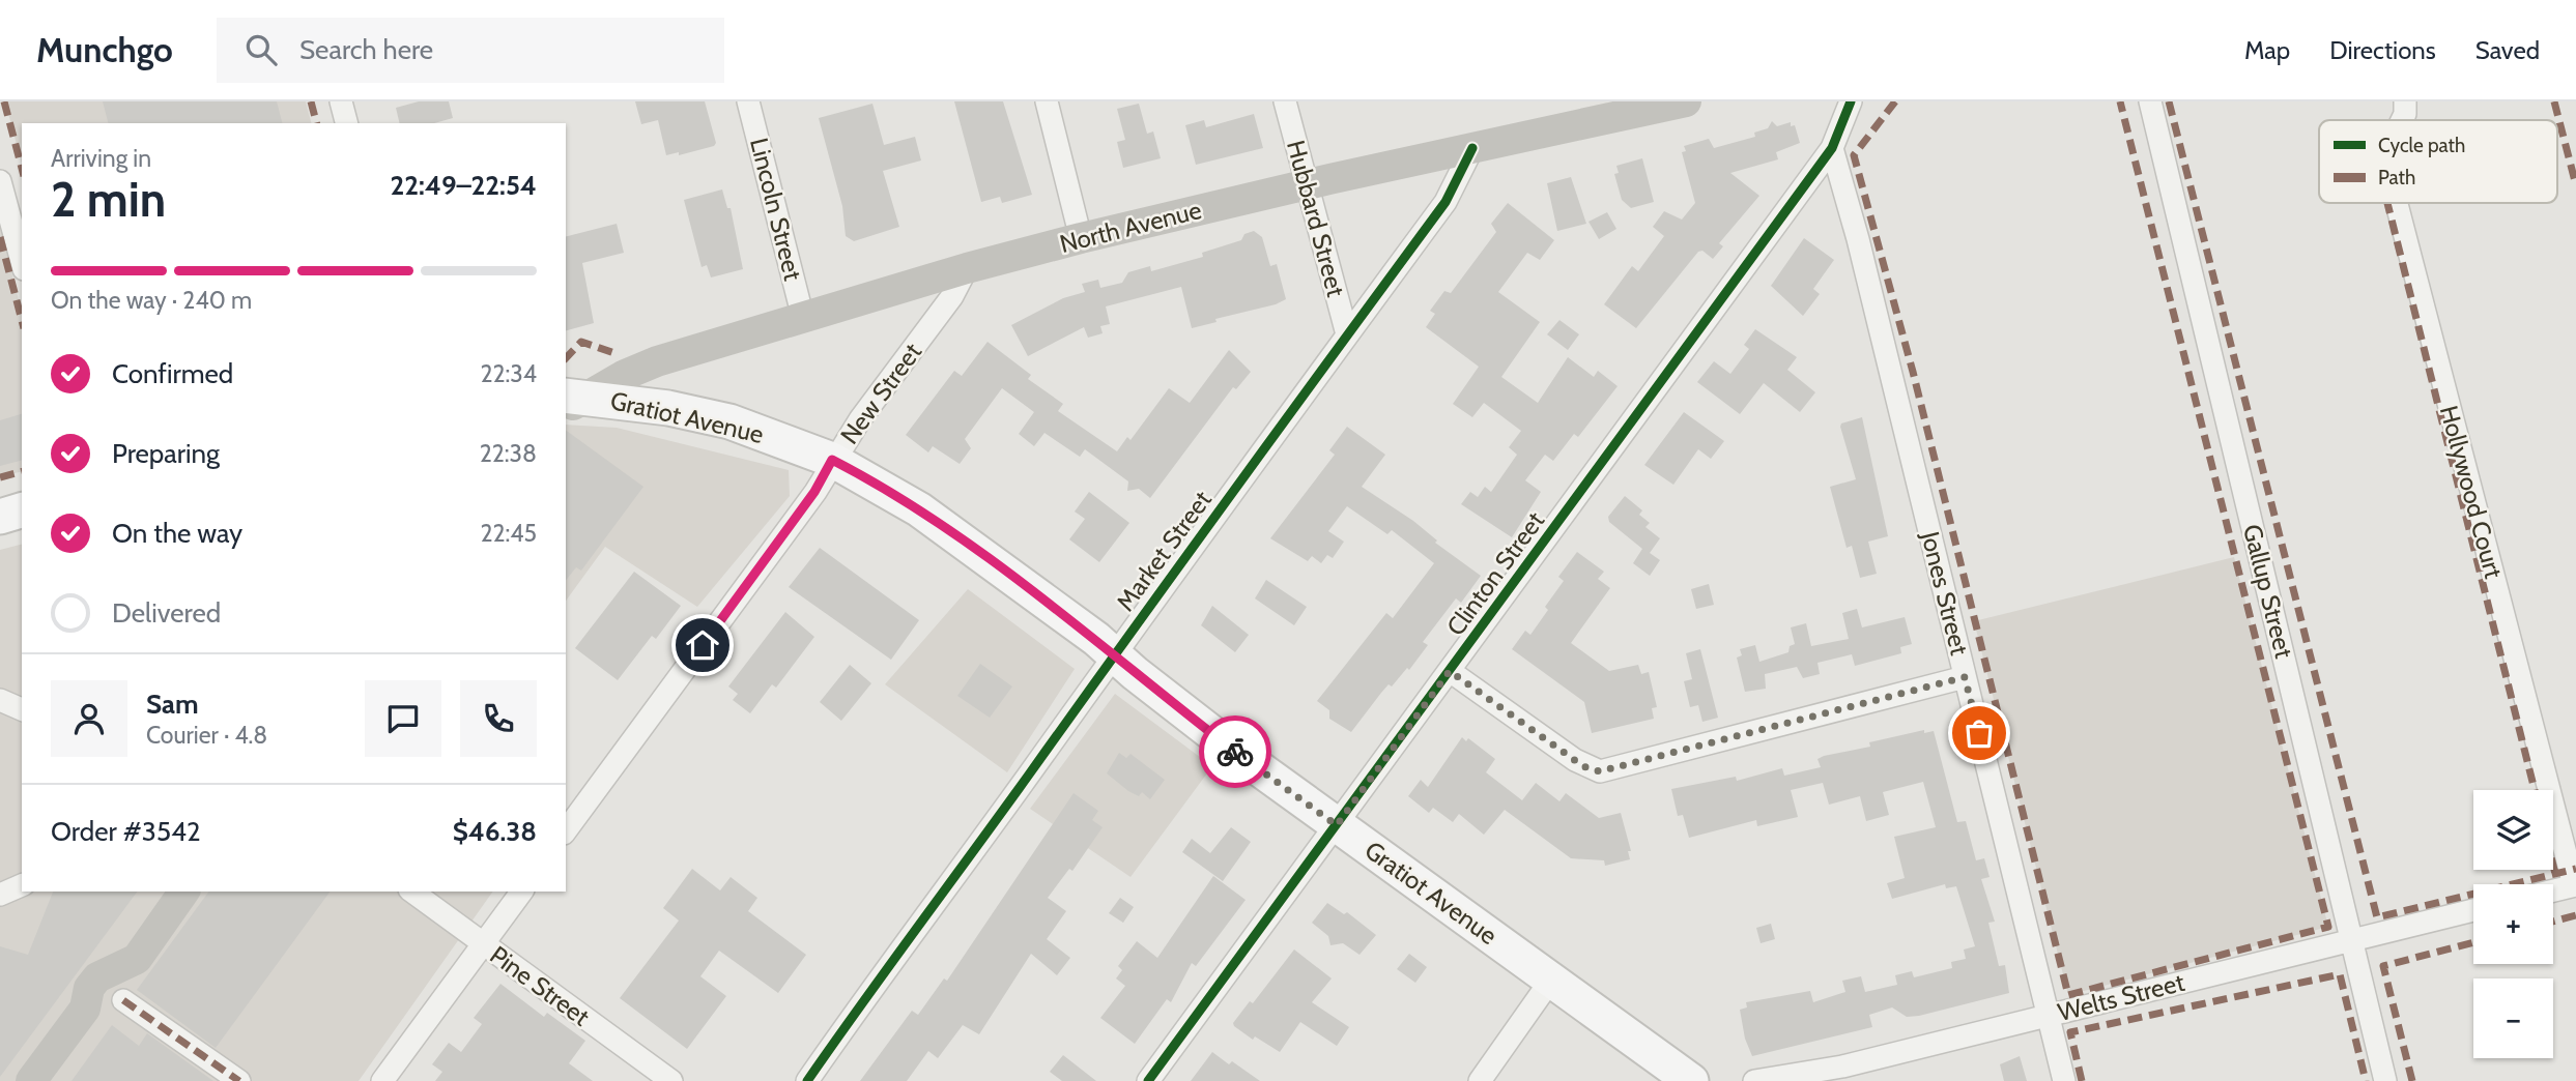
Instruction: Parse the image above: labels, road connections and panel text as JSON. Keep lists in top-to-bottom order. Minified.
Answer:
{"streets":{"main road":["North Avenue","Gratiot Avenue"],"street":["Lincoln Street","Hubbard Street","New Street","Hollywood Court","Market Street","Clinton Street","Gallup Street","Jones Street","Pine Street","Welts Street"]},"crossings":[["Lincoln Street","North Avenue"],["Hubbard Street","North Avenue"],["Hubbard Street","Market Street"],["North Avenue","New Street"],["North Avenue","Gratiot Avenue"],["North Avenue","Market Street"],["New Street","Gratiot Avenue"],["Gratiot Avenue","Market Street"],["Gratiot Avenue","Clinton Street"],["Clinton Street","Jones Street"],["Gallup Street","Welts Street"],["Jones Street","Welts Street"]],"legend":["Cycle path","Path"],"page":{"header":"Munchgo","search":"Search here","nav":["Map","Directions","Saved"],"heading":["2 min","Arriving in","22:49–22:54"],"panel":["Sam","Courier · 4.8","Order #3542","$46.38"],"bar":"On the way · 240 m","list":[["Confirmed","22:34"],["Preparing","22:38"],["On the way","22:45"],"Delivered"],"map_buttons":["+","−"]}}
